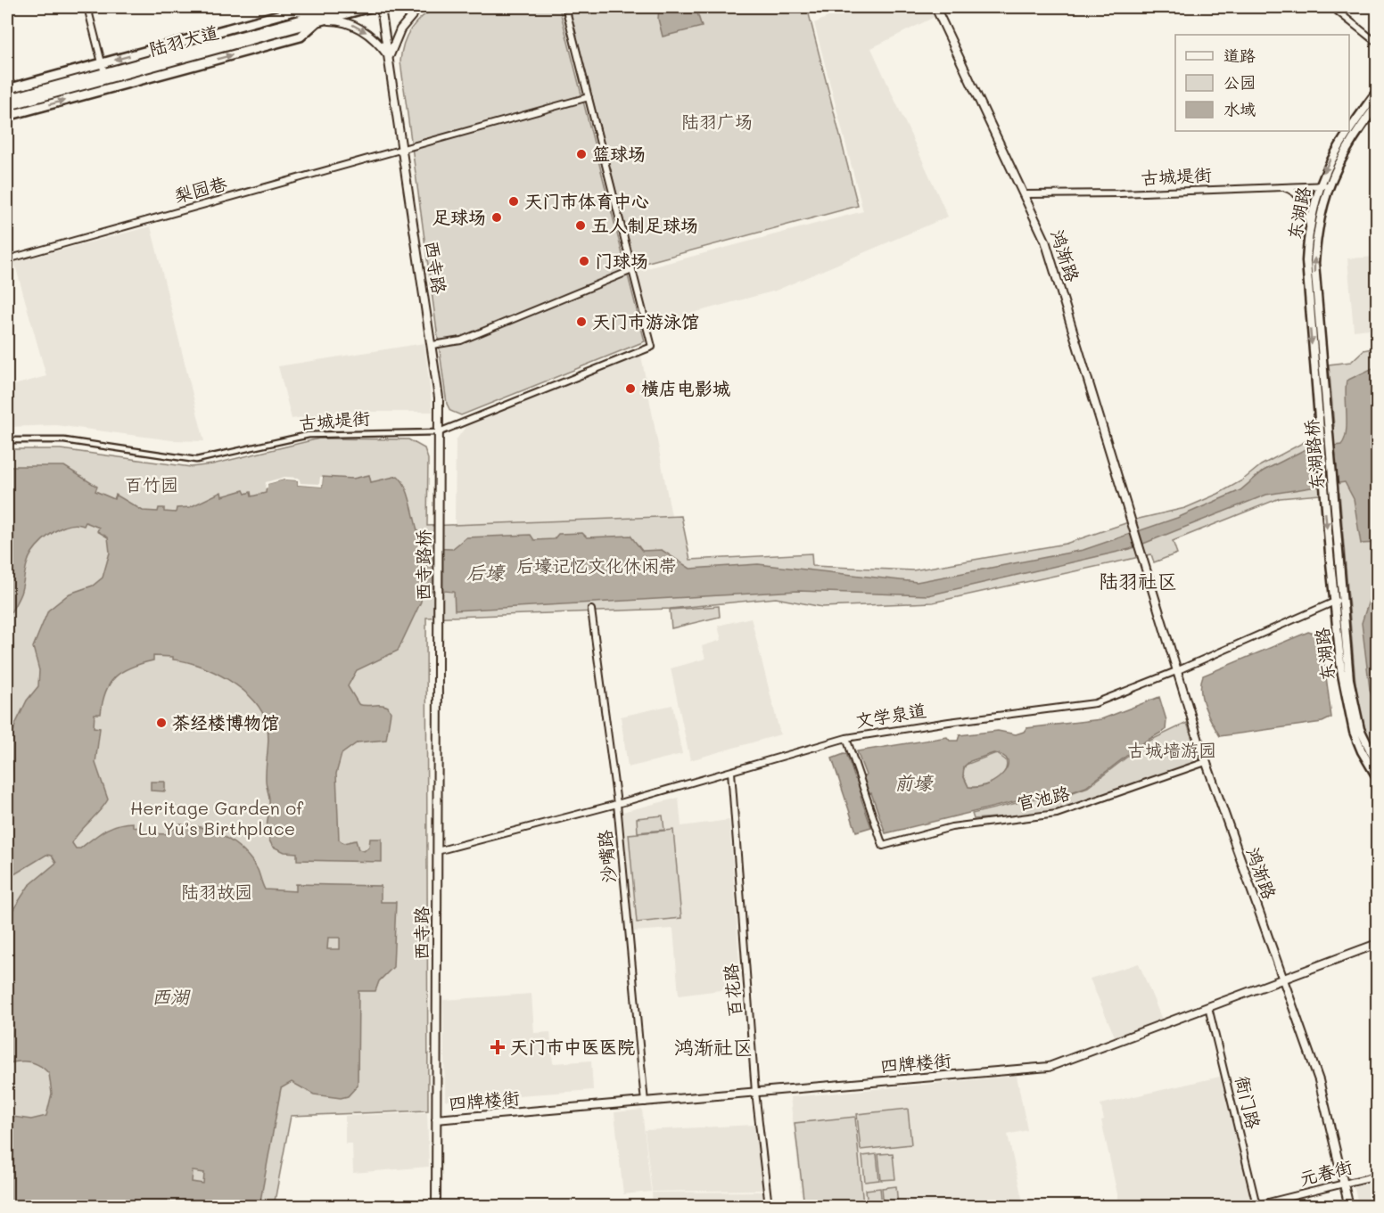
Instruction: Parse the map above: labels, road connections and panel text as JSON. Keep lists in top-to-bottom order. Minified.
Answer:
{"streets":{"main road":["陆羽大道","东湖路","东湖路桥"],"street":["古城堤街","梨园巷","鸿渐路","西寺路","西寺路桥","文学泉道","官池路","沙嘴路","百花路","四牌楼街","衙门路","元春街"]},"crossings":[["古城堤街","东湖路"],["古城堤街","鸿渐路"],["古城堤街","西寺路"],["梨园巷","西寺路"],["东湖路","东湖路桥"],["东湖路","文学泉道"],["鸿渐路","文学泉道"],["鸿渐路","官池路"],["鸿渐路","四牌楼街"],["鸿渐路","元春街"],["西寺路","西寺路桥"],["西寺路","文学泉道"],["西寺路","四牌楼街"],["文学泉道","官池路"],["文学泉道","沙嘴路"],["文学泉道","百花路"],["沙嘴路","四牌楼街"],["百花路","四牌楼街"],["四牌楼街","衙门路"],["衙门路","元春街"]],"districts":["陆羽社区","鸿渐社区"],"water":["后壕","前壕","西湖"],"parks":["陆羽广场","百竹园","后壕记忆文化休闲带","古城墙游园","Heritage Garden of Lu Yu’s Birthplace","陆羽故园"],"places":{"other":["篮球场","天门市体育中心","足球场","五人制足球场","门球场","天门市游泳馆","横店电影城","茶经楼博物馆"],"health":["天门市中医医院"]},"legend":["道路","公园","水域"]}
